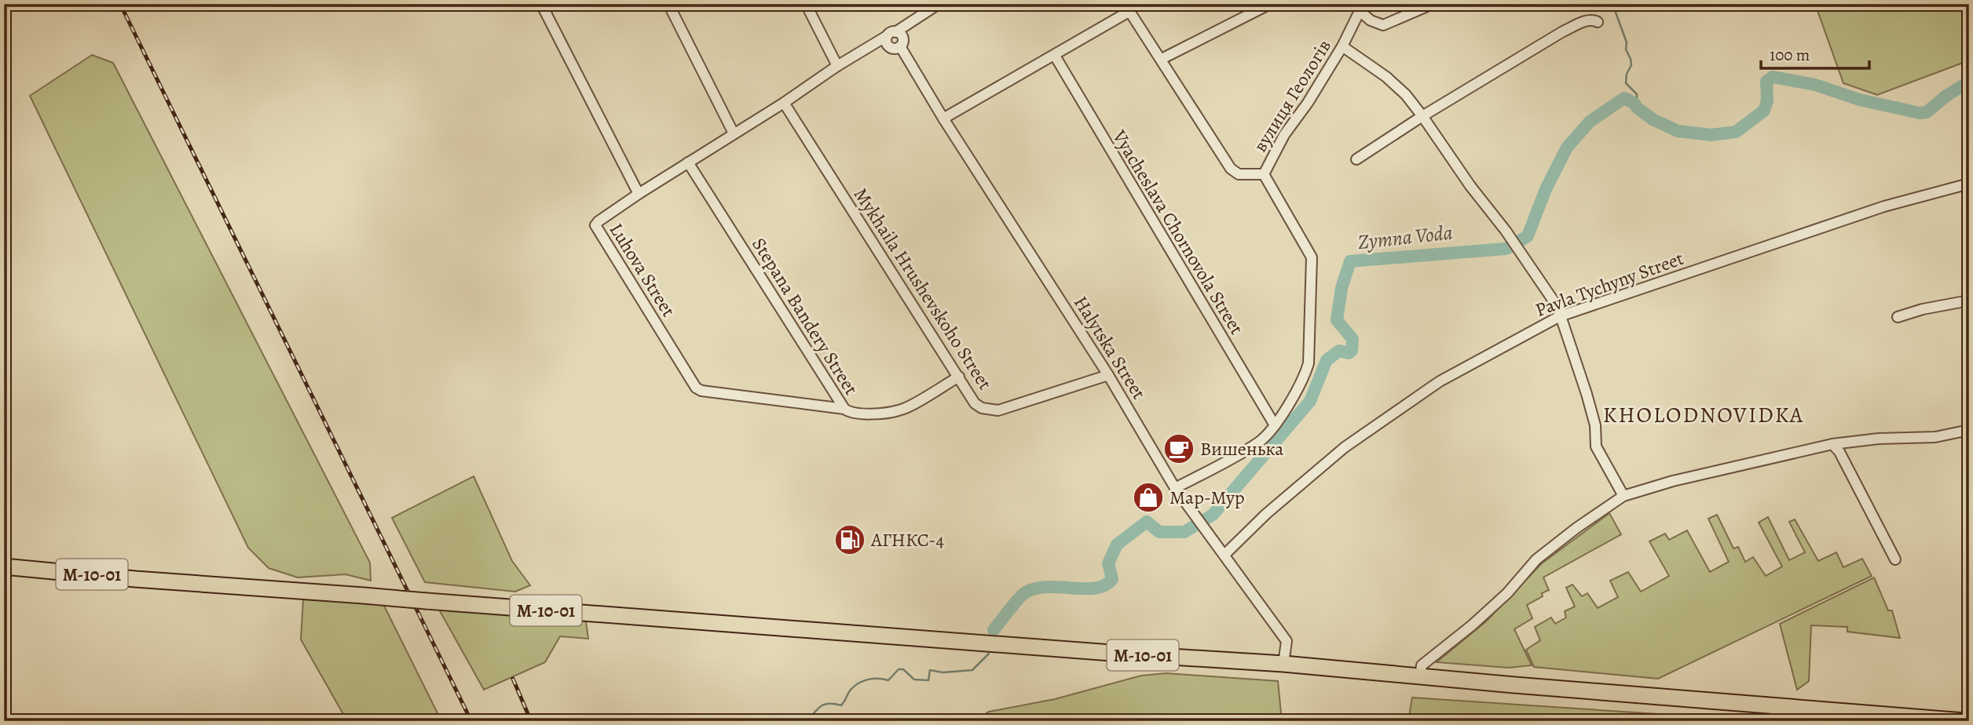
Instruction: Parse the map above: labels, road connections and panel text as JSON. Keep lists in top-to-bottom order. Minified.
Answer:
{"streets":{"highway":["М-10-01"],"street":["вулиця Геологів","Vyacheslava Chornovola Street","Luhova Street","Pavla Tychyny Street","Mykhaila Hrushevskoho Street","Stepana Bandery Street","Halytska Street"]},"crossings":[["Luhova Street","Mykhaila Hrushevskoho Street"],["Luhova Street","Stepana Bandery Street"],["Luhova Street","Halytska Street"],["Pavla Tychyny Street","Halytska Street"],["Mykhaila Hrushevskoho Street","Stepana Bandery Street"],["Mykhaila Hrushevskoho Street","Halytska Street"],["Halytska Street","М-10-01"]],"districts":["KHOLODNOVIDKA"],"water":["Zymna Voda"],"places":{"cafe":["Вишенька"],"shop":["Мар-Мур"],"fuel station":["АГНКС-4"]},"scale_bar":"100 m"}
